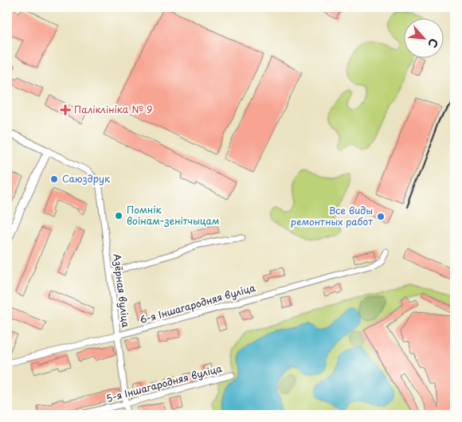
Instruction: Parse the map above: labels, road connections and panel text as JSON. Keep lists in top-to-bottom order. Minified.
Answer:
{"streets":{"street":["Азёрная вуліца","6-я Іншагародняя вуліца","5-я Іншагародняя вуліца"]},"crossings":[["Азёрная вуліца","6-я Іншагародняя вуліца"],["Азёрная вуліца","5-я Іншагародняя вуліца"]],"places":{"health":["Паліклініка № 9"],"other":["Саюздрук","Помнік воінам-зенітчыцам","Все виды ремонтных работ"]},"north":"bottom right"}
